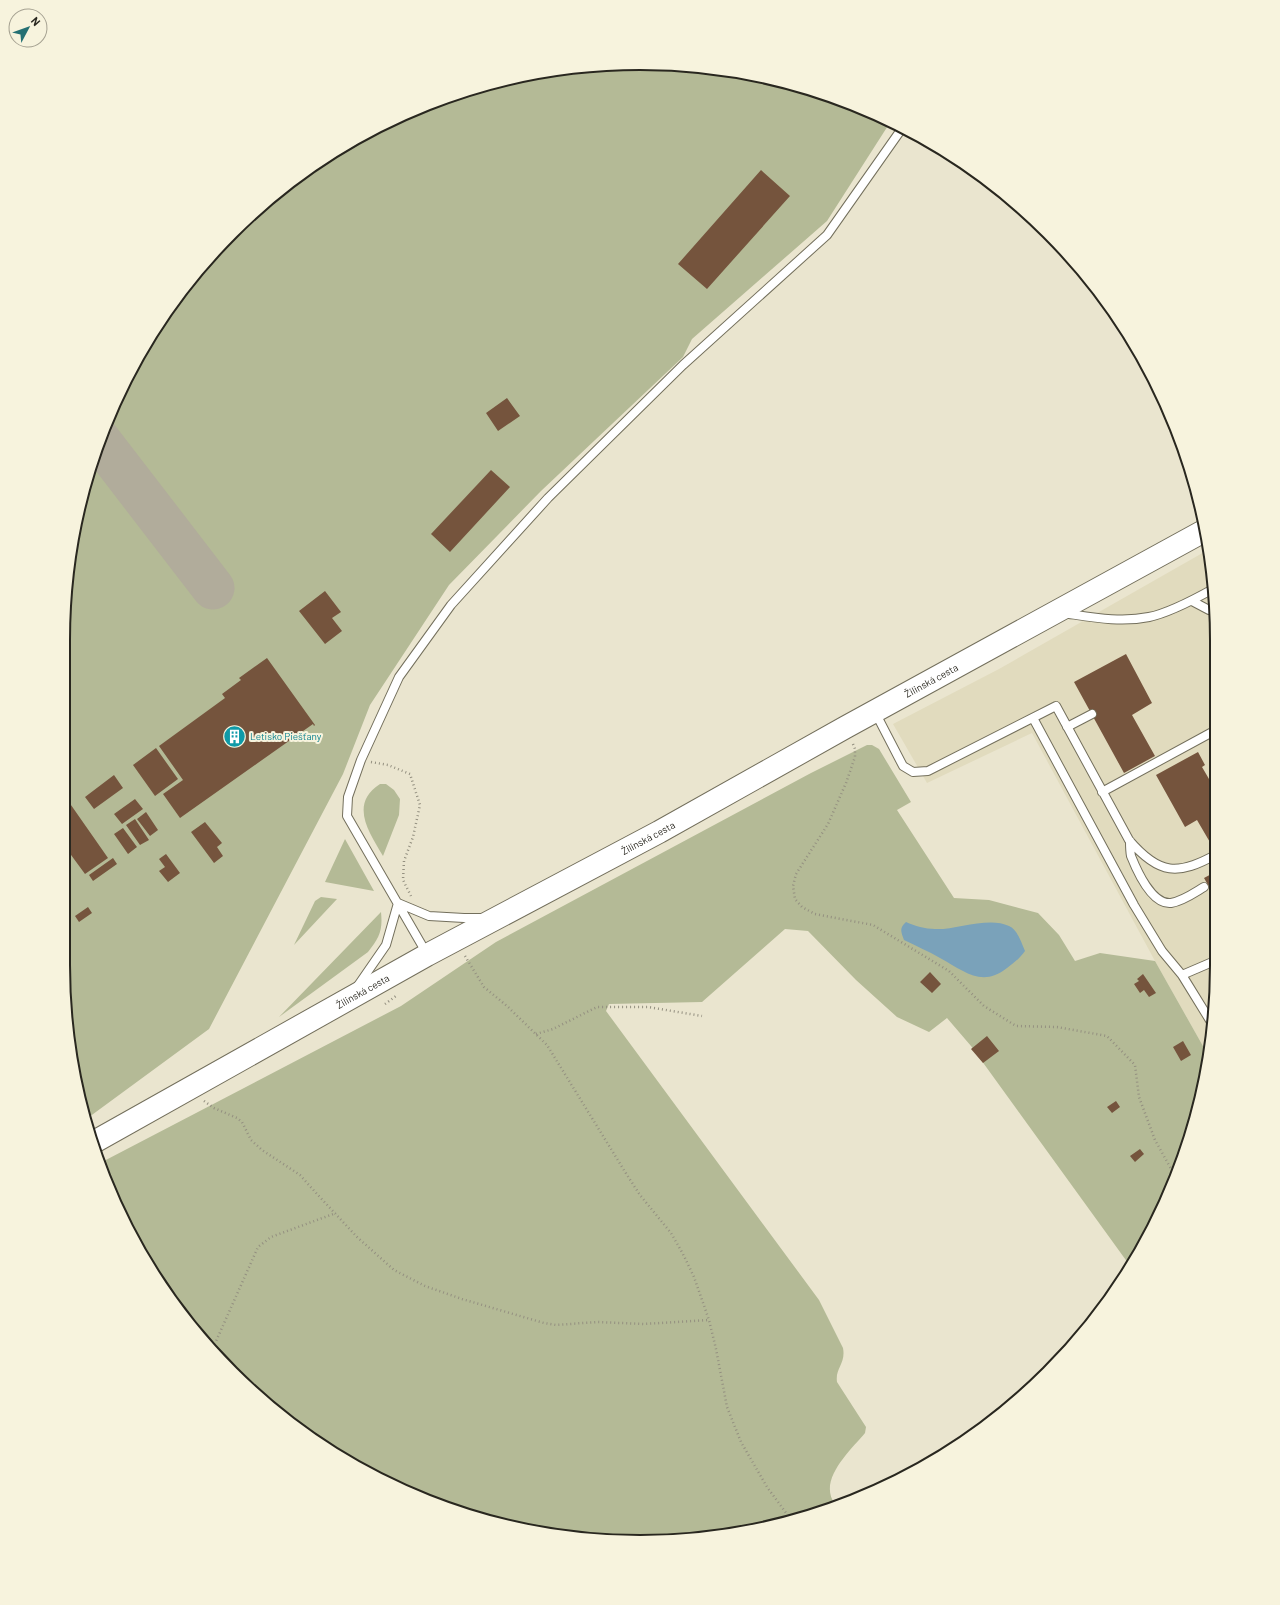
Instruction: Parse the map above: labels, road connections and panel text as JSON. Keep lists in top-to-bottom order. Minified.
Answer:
{"streets":{"main road":["Žilinská cesta"]},"places":{"building":["Letisko Piešťany"]},"north":"top right"}
